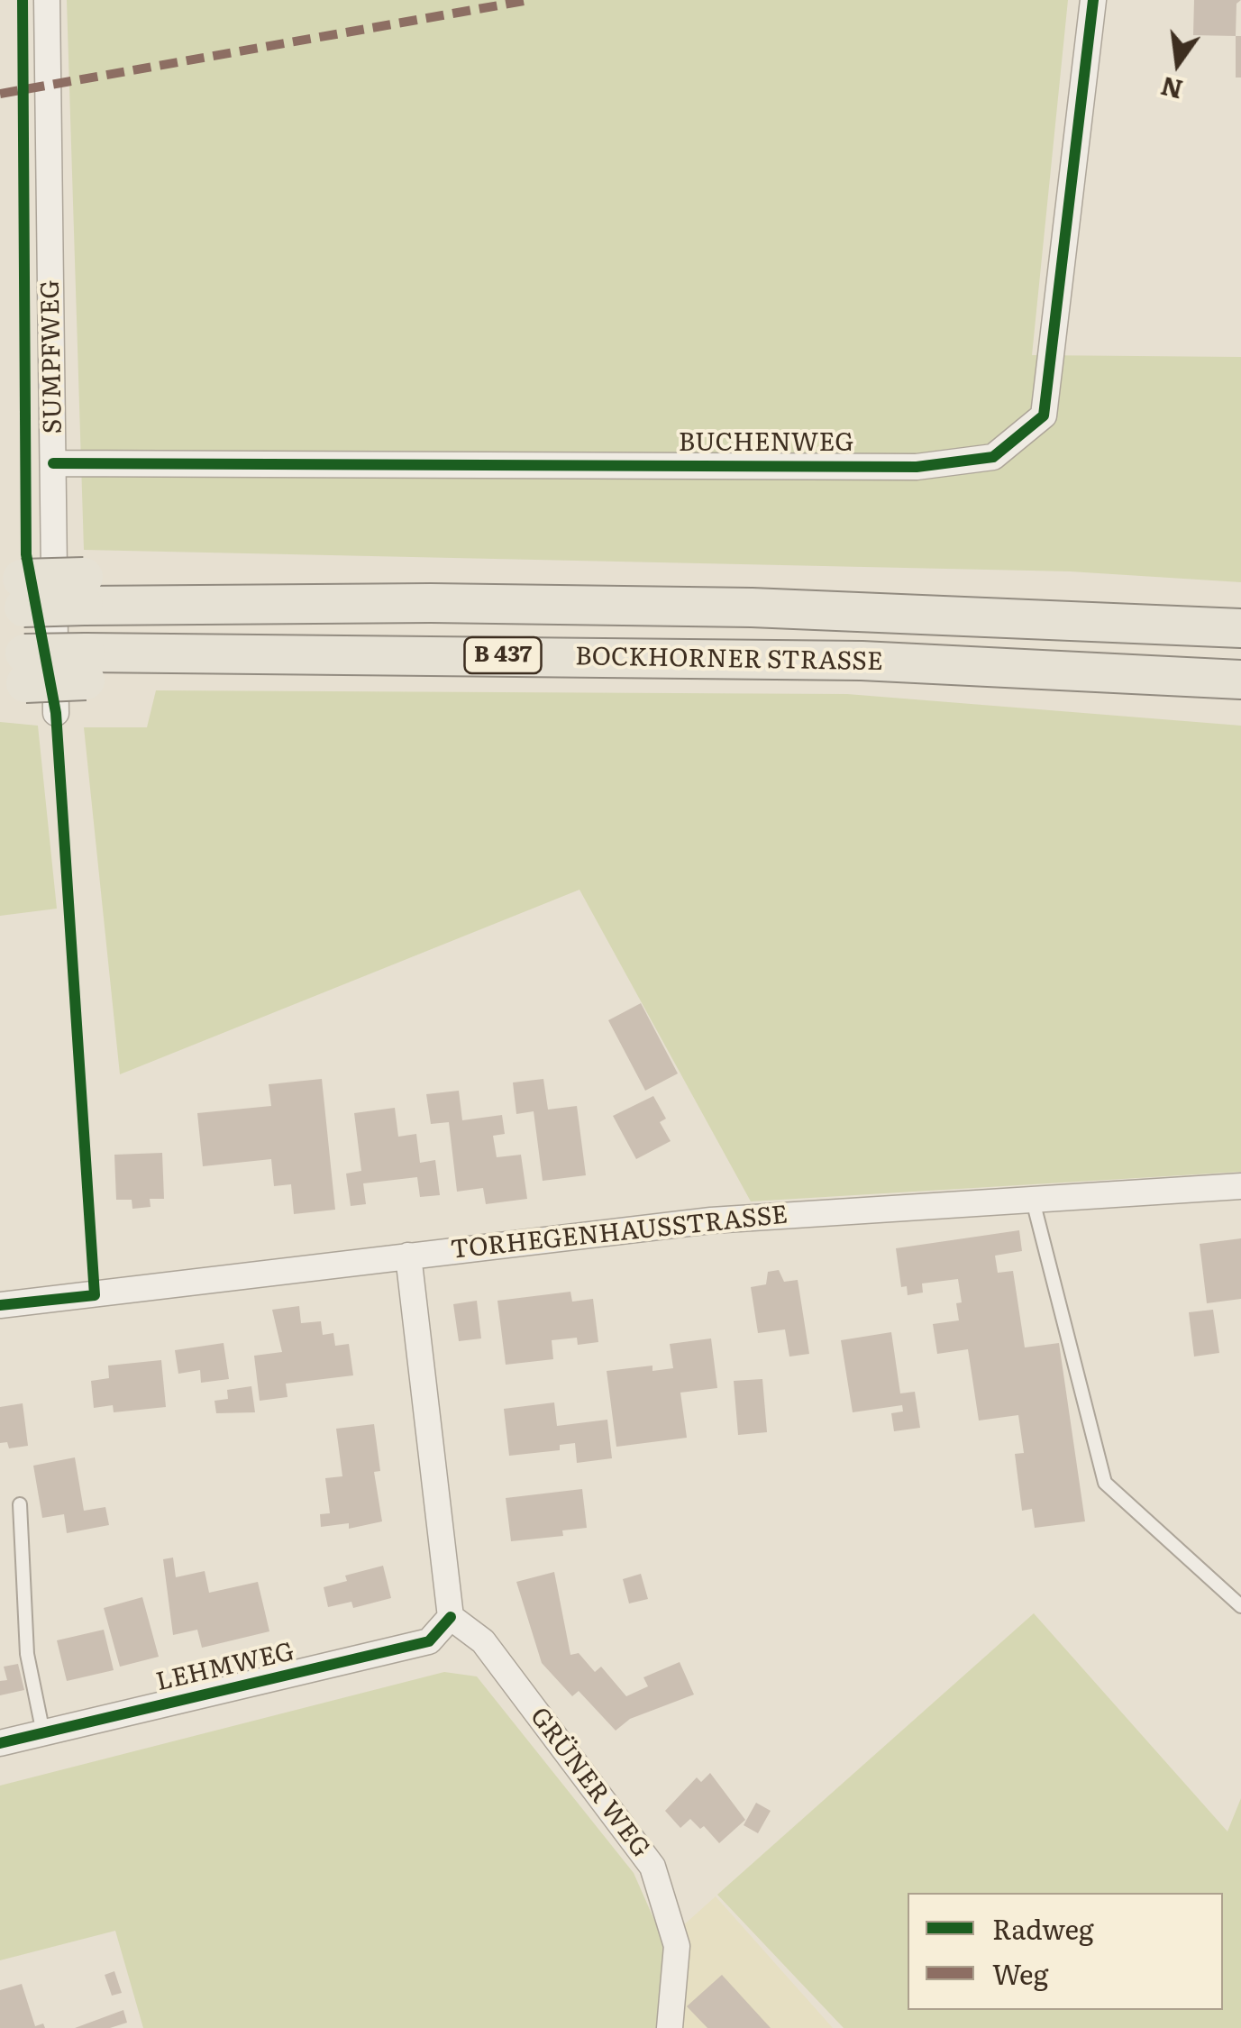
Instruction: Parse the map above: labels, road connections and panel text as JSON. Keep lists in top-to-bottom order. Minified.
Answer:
{"streets":{"main road":["B 437","BOCKHORNER STRASSE"],"street":["SUMPFWEG","BUCHENWEG","TORHEGENHAUSSTRASSE","LEHMWEG","GRÜNER WEG"]},"crossings":[["SUMPFWEG","BUCHENWEG"],["LEHMWEG","GRÜNER WEG"]],"legend":["Radweg","Weg"],"north":"bottom"}
